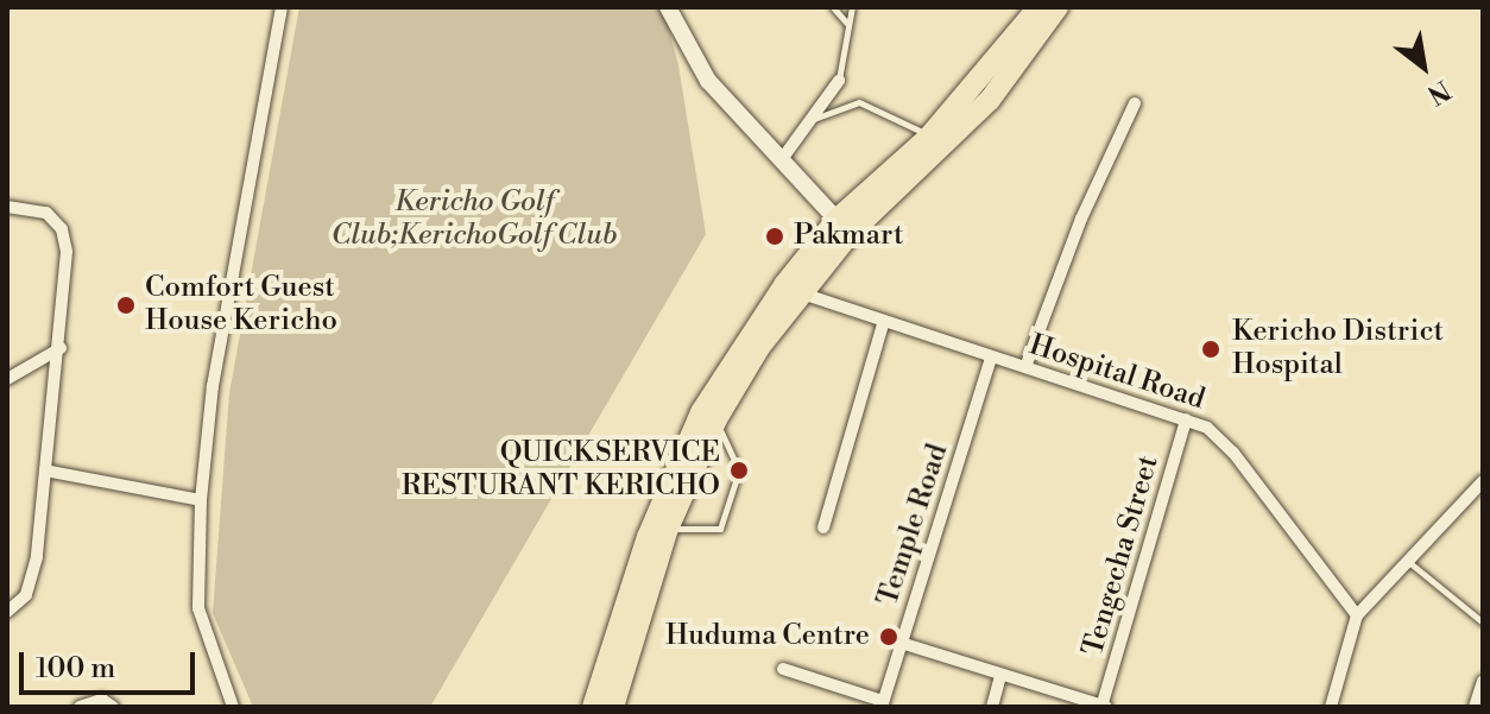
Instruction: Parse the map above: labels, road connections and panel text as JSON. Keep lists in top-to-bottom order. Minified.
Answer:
{"streets":{"street":["Hospital Road","Temple Road","Tengecha Street"]},"crossings":[["Hospital Road","Temple Road"],["Hospital Road","Tengecha Street"]],"parks":["Kericho Golf Club;KerichoGolf Club"],"places":["Pakmart","Comfort Guest House Kericho","Kericho District Hospital","QUICKSERVICE RESTURANT KERICHO","Huduma Centre"],"scale_bar":"100 m","north":"bottom right"}
